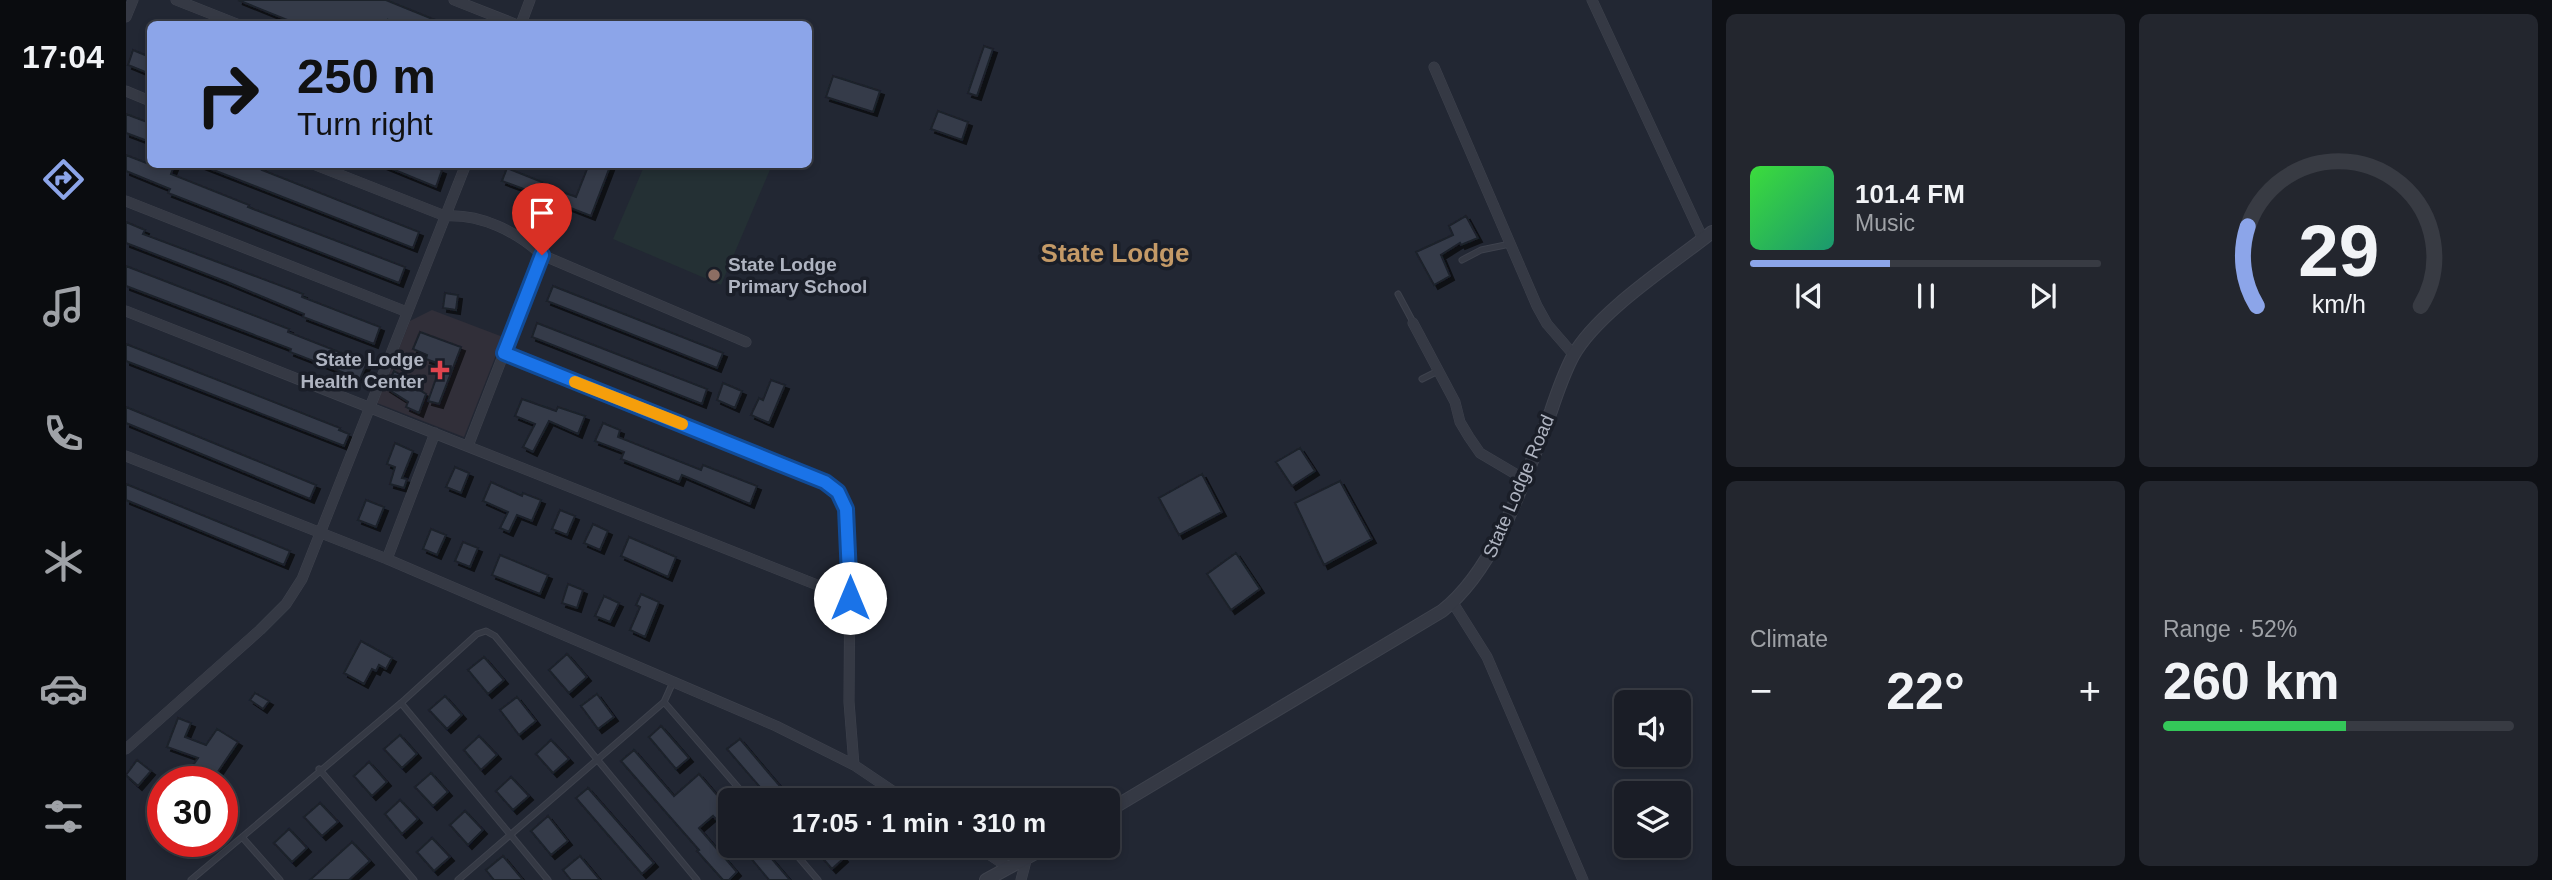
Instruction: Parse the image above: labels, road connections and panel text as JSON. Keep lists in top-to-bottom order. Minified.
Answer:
{"streets":{"street":["State Lodge Road"]},"districts":["State Lodge"],"places":{"other":["State Lodge Primary School"],"health":["State Lodge Health Center"]},"page":{"tabs":"17:04","turn":["250 m","Turn right"],"song":["101.4 FM","Music"],"tile":["Climate",["Range · 52%","260 km"]],"heat":["−","22°","+"],"limit":"30","trip":"17:05 · 1 min · 310 m","gauge":["29","km/h"]}}
